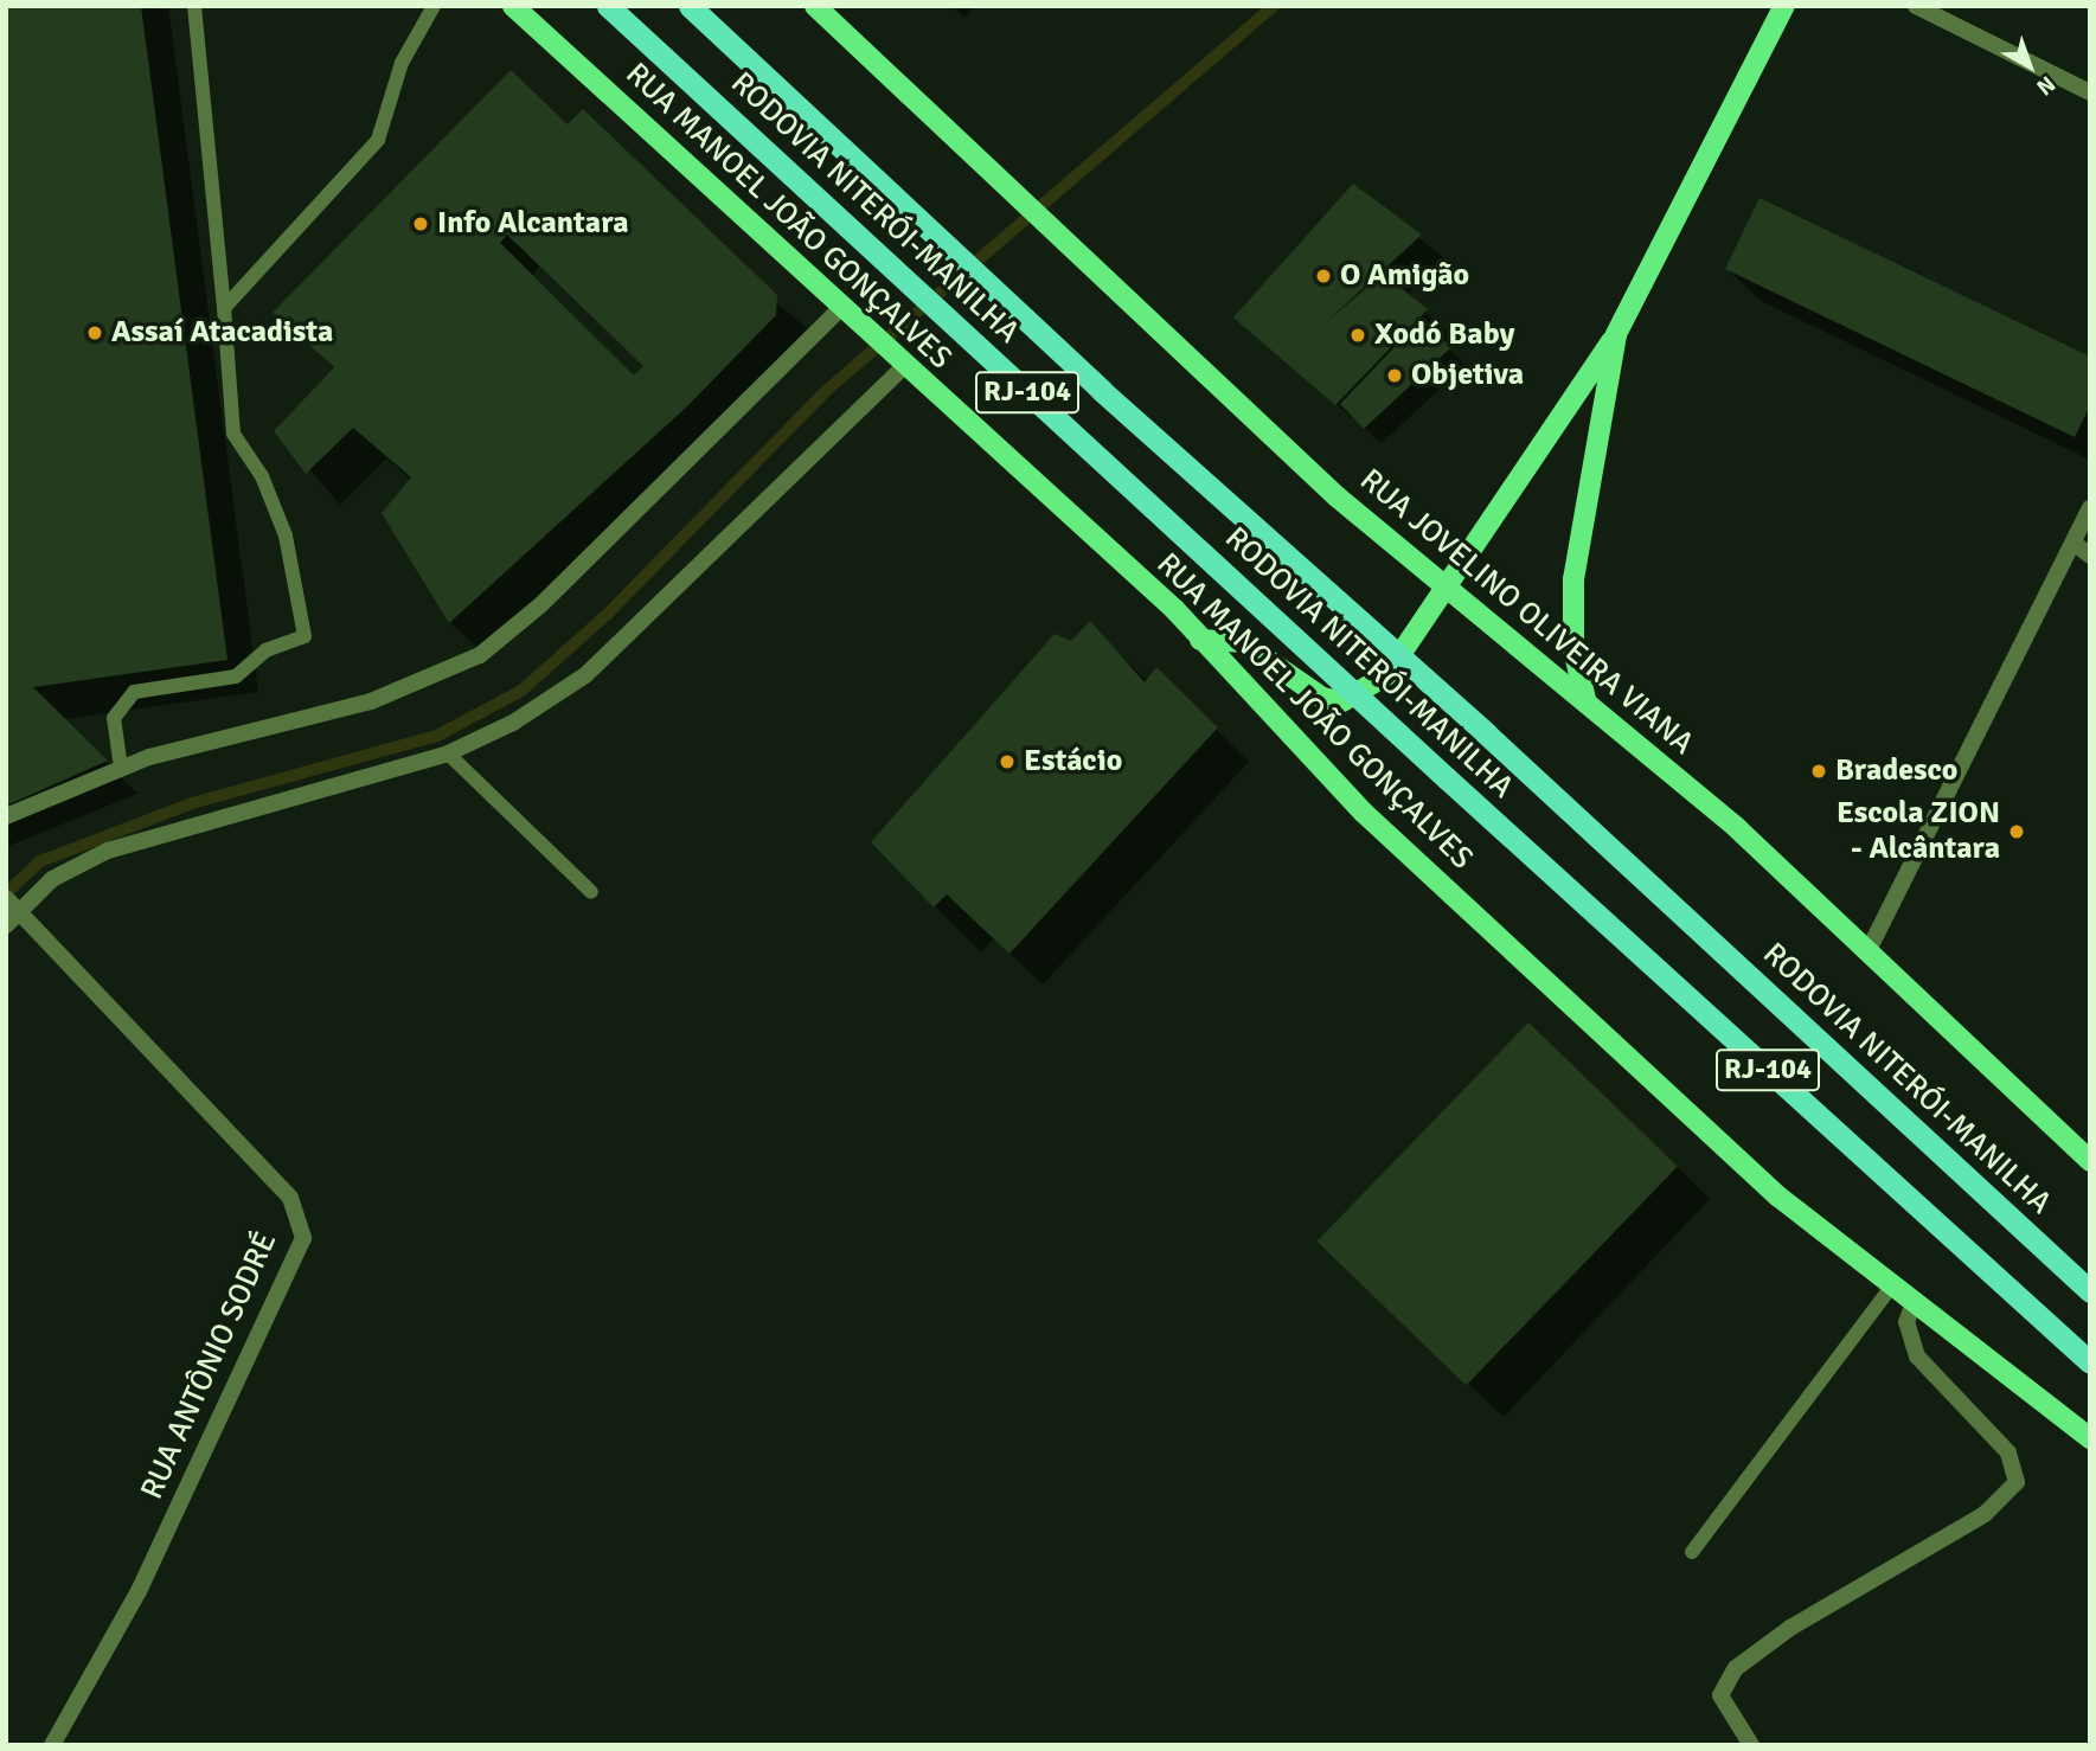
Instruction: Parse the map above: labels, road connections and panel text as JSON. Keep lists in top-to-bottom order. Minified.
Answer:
{"streets":{"highway":["RODOVIA NITERÓI-MANILHA","RJ-104"],"main road":["RUA MANOEL JOÃO GONÇALVES","RUA JOVELINO OLIVEIRA VIANA"],"street":["RUA ANTÔNIO SODRÉ"]},"places":["Info Alcantara","O Amigão","Assaí Atacadista","Xodó Baby","Objetiva","Estácio","Bradesco","Escola ZION - Alcântara"],"north":"bottom right"}
